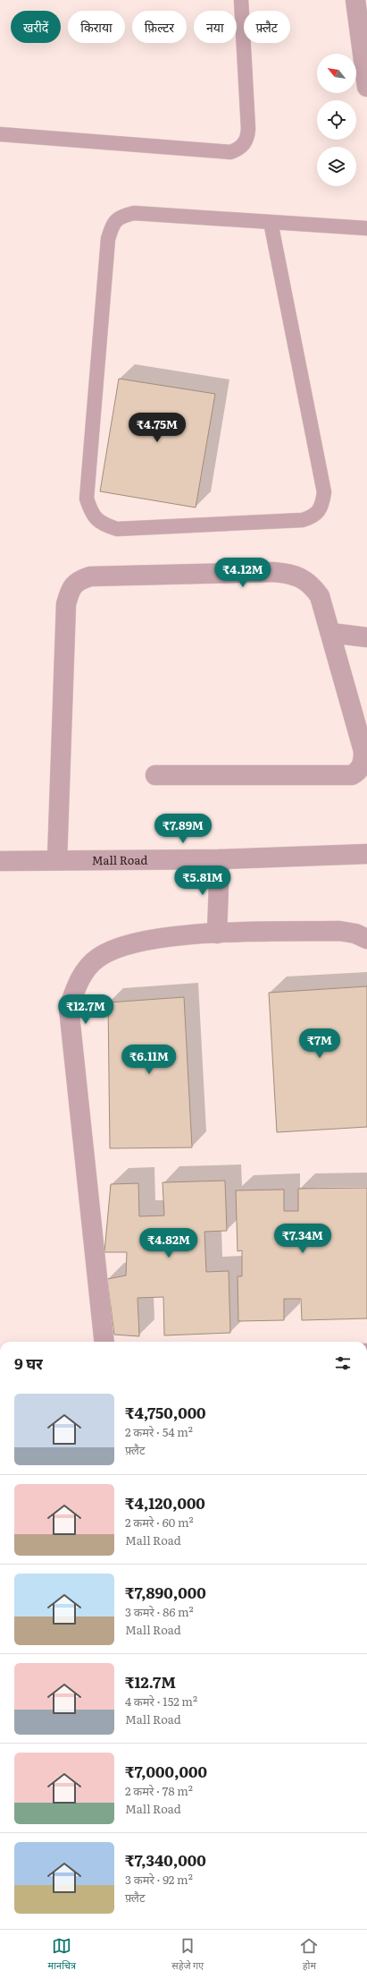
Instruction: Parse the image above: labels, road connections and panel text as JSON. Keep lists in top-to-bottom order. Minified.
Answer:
{"streets":{"street":["Mall Road"]},"north":"top left","page":{"chip":["खरीदें","किराया","फ़िल्टर","नया","फ़्लैट"],"price":["₹4.75M","₹4.12M","₹7.89M","₹5.81M","₹12.7M","₹7M","₹6.11M","₹7.34M","₹4.82M"],"heading":"9 घर","list":[{"name":"₹4,750,000","note":"2 कमरे · 54 m² · फ़्लैट"},{"name":"₹4,120,000","note":"2 कमरे · 60 m² · Mall Road"},{"name":"₹7,890,000","note":"3 कमरे · 86 m² · Mall Road"},{"name":"₹12.7M","note":"4 कमरे · 152 m² · Mall Road"},{"name":"₹7,000,000","note":"2 कमरे · 78 m² · Mall Road"},{"name":"₹7,340,000","note":"3 कमरे · 92 m² · फ़्लैट"}],"tabs":["मानचित्र","सहेजे गए","होम"]}}
